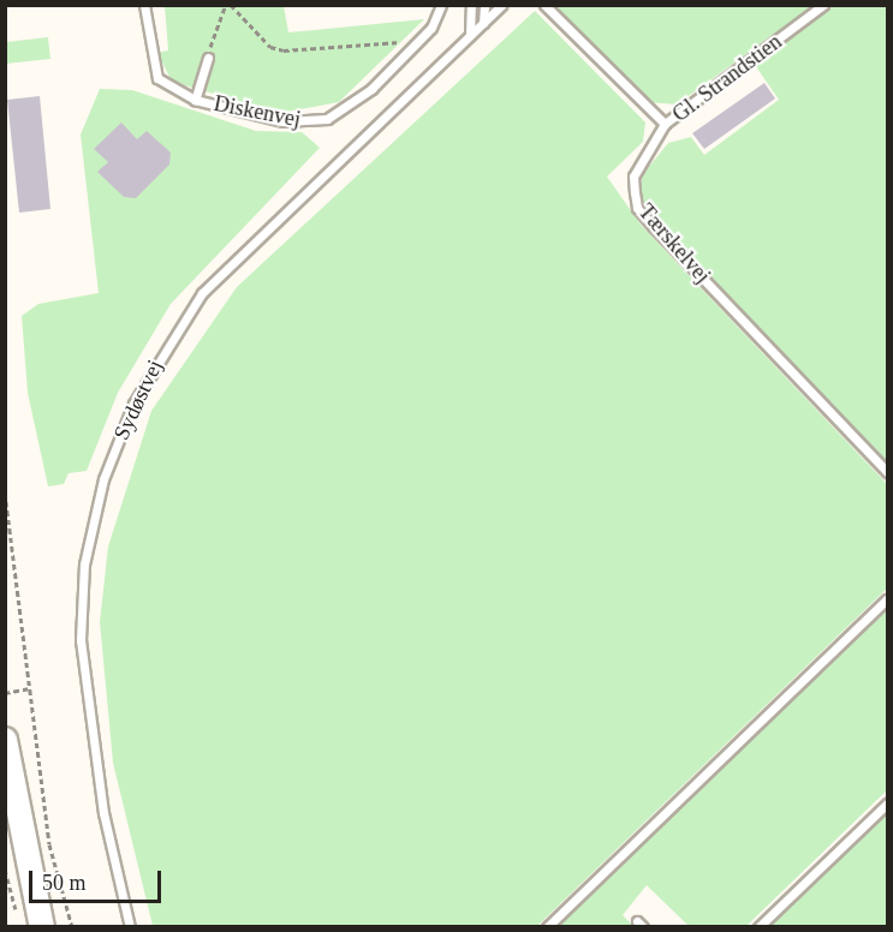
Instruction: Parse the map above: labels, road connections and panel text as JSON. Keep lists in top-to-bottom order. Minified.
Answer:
{"streets":{"lane":["Gl. Strandstien","Diskenvej","Tærskelvej","Sydøstvej"]},"crossings":[["Gl. Strandstien","Tærskelvej"]],"scale_bar":"50 m"}
